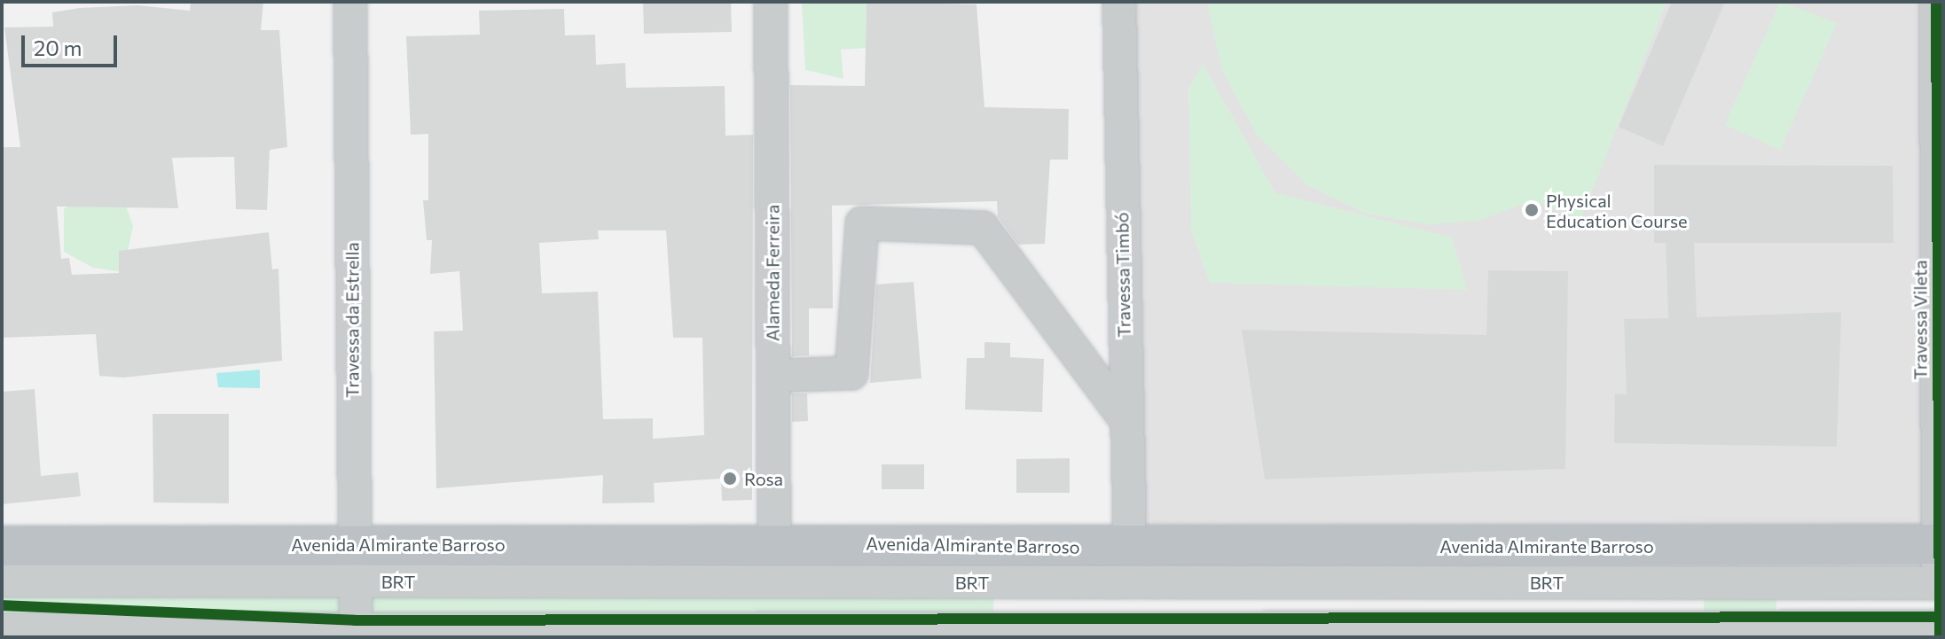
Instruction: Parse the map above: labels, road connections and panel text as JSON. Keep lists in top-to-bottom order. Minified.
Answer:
{"streets":{"highway":["Avenida Almirante Barroso"],"street":["Alameda Ferreira","Travessa Timbó","Travessa da Estrella","Travessa Vileta","BRT"]},"crossings":[["Alameda Ferreira","Avenida Almirante Barroso"],["Travessa Timbó","Avenida Almirante Barroso"],["Travessa da Estrella","Avenida Almirante Barroso"],["Travessa da Estrella","BRT"],["Travessa Vileta","Avenida Almirante Barroso"],["Travessa Vileta","BRT"],["Avenida Almirante Barroso","BRT"]],"places":["Physical Education Course","Rosa"],"scale_bar":"20 m"}
